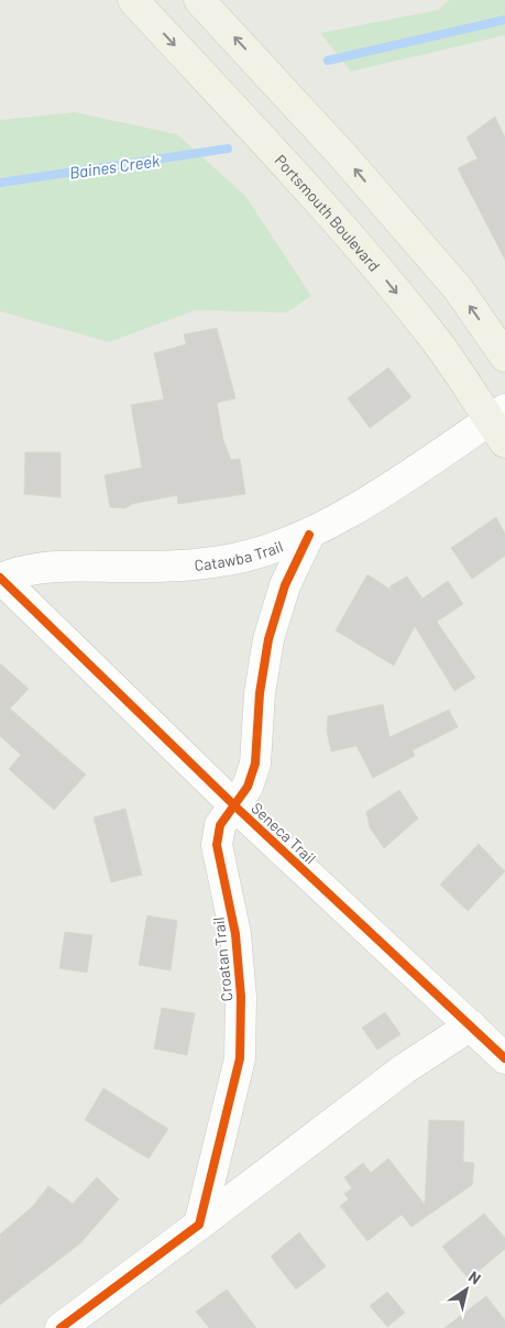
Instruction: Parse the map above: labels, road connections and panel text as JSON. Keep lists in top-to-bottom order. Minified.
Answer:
{"streets":{"main road":["Portsmouth Boulevard"],"street":["Catawba Trail","Seneca Trail","Croatan Trail"]},"crossings":[["Portsmouth Boulevard","Catawba Trail"],["Catawba Trail","Seneca Trail"],["Catawba Trail","Croatan Trail"],["Seneca Trail","Croatan Trail"]],"water":["Baines Creek"],"north":"top right"}
